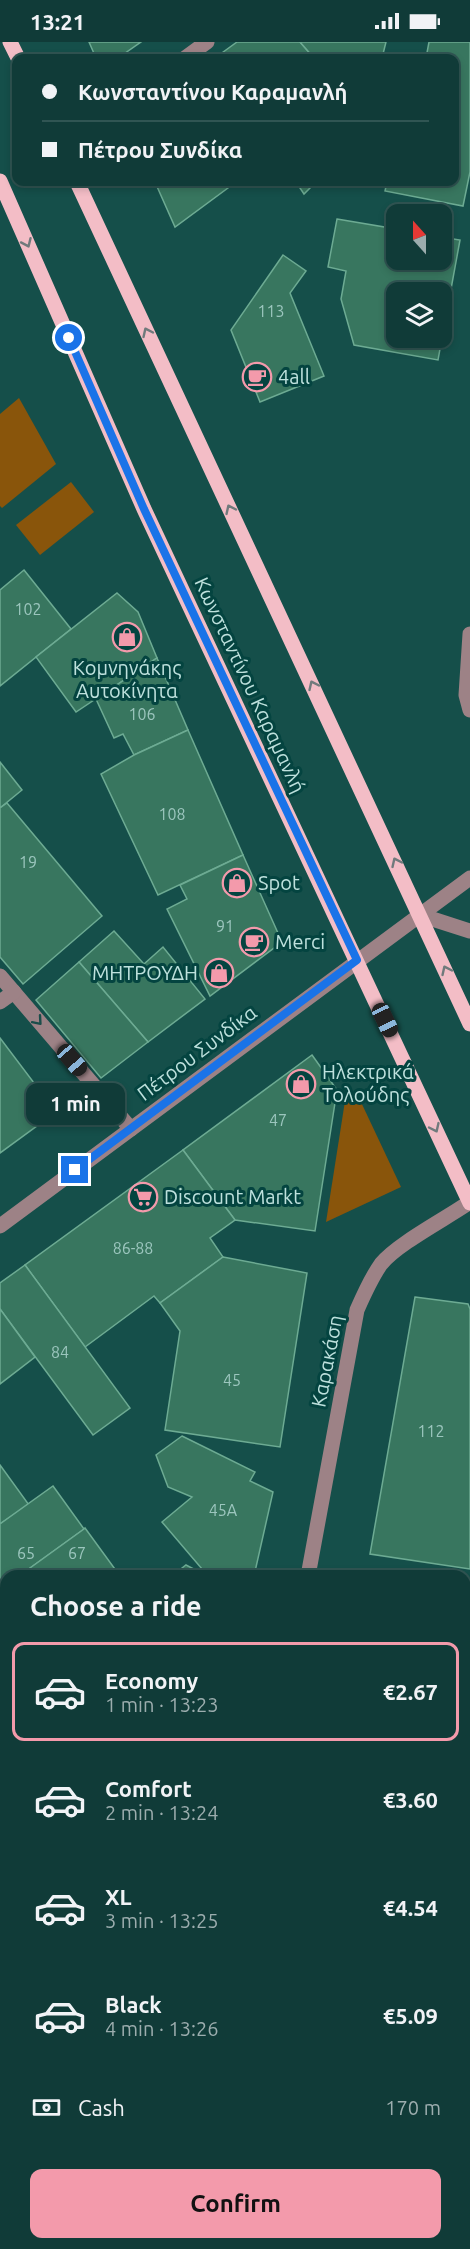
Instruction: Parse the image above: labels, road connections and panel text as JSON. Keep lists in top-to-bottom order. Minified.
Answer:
{"streets":{"main road":["Κωνσταντίνου Καραμανλή"],"street":["Πέτρου Συνδίκα","Καρακάση"]},"crossings":[["Κωνσταντίνου Καραμανλή","Πέτρου Συνδίκα"],["Κωνσταντίνου Καραμανλή","Καρακάση"]],"places":{"cafe":["4all","Merci"],"shop":["Κομνηνάκης Αυτοκίνητα","Spot","ΜΗΤΡΟΥΔΗ","Ηλεκτρικά Τολούδης"],"supermarket":["Discount Markt"]},"house_numbers":["113","102","106","108","19","91","47","86-88","84","45","112","45Α","65","67"],"north":"top","page":{"status":"13:21","banner":["Κωνσταντίνου Καραμανλή","Πέτρου Συνδίκα"],"bubble":"1 min","heading":"Choose a ride","list":[{"name":"Economy","note":"1 min · 13:23","value":"€2.67"},{"name":"Comfort","note":"2 min · 13:24","value":"€3.60"},{"name":"XL","note":"3 min · 13:25","value":"€4.54"},{"name":"Black","note":"4 min · 13:26","value":"€5.09"}],"pay":["Cash","170 m"],"buttons":"Confirm"}}
